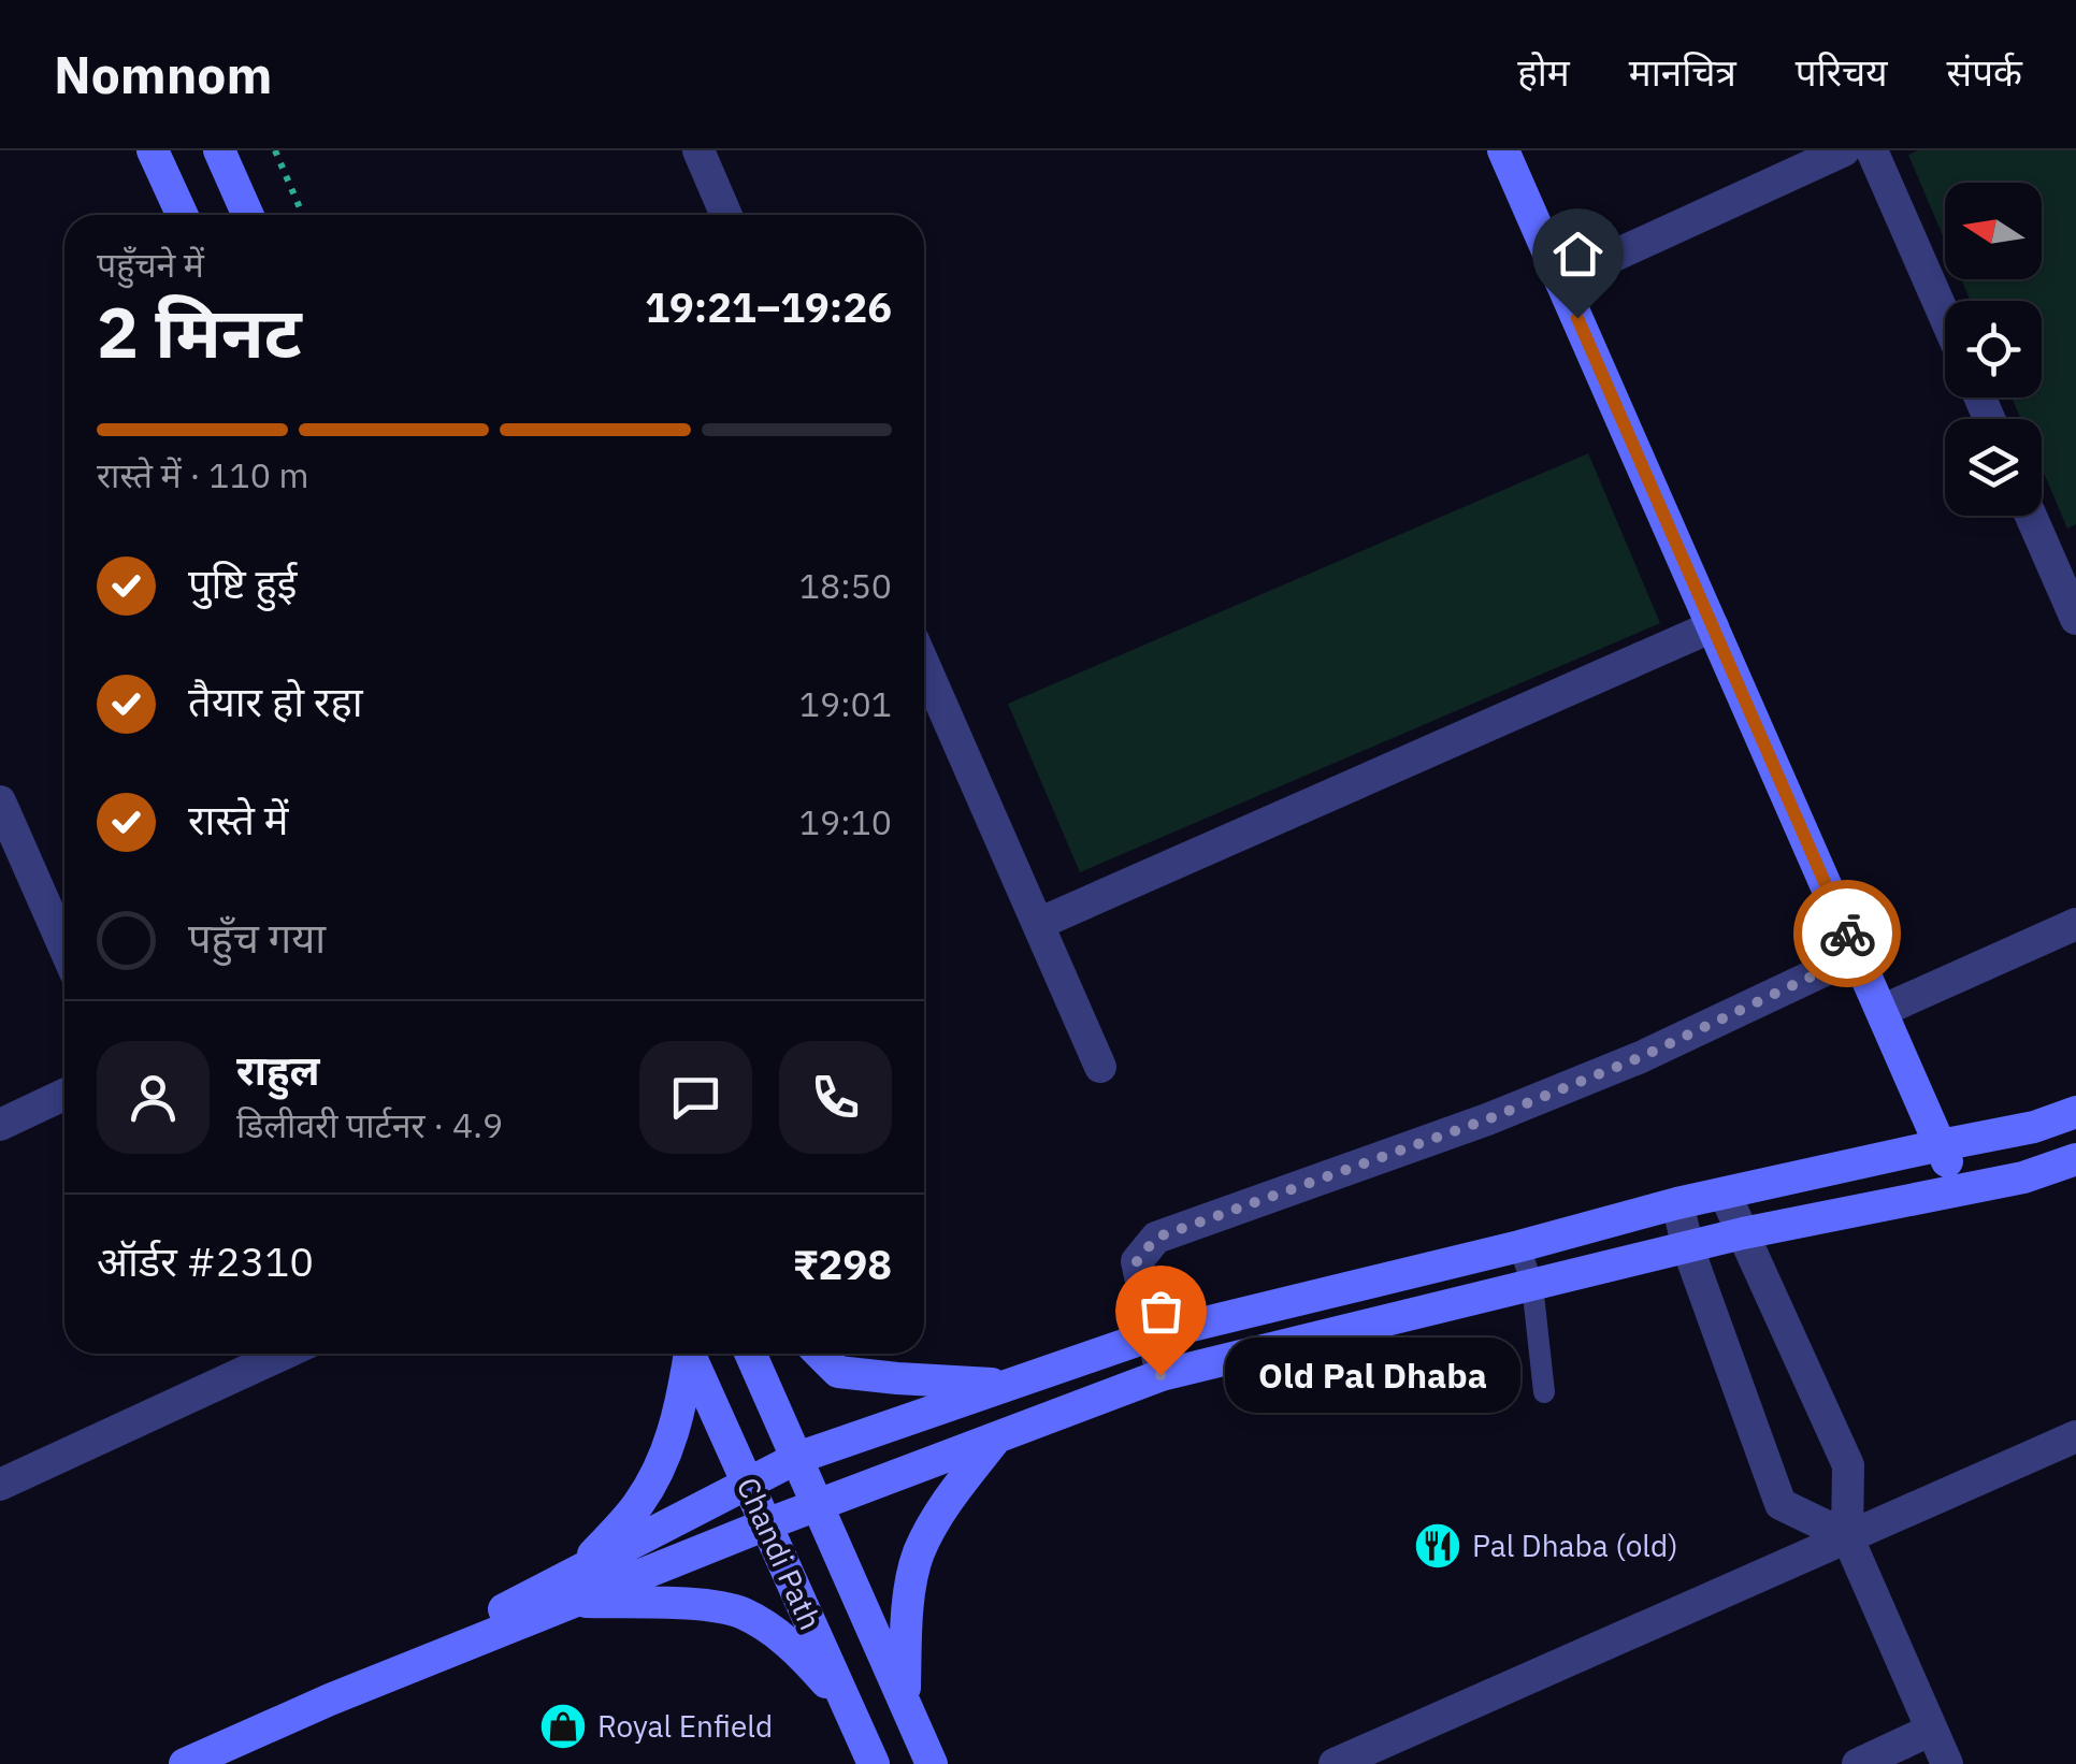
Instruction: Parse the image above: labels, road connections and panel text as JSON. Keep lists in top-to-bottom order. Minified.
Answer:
{"streets":{"street":["Chandi Path"]},"places":{"other":["Old Pal Dhaba"],"restaurant":["Pal Dhaba (old)"],"shop":["Royal Enfield"]},"north":"left","page":{"header":"Nomnom","nav":["होम","मानचित्र","परिचय","संपर्क"],"heading":["2 मिनट","पहुँचने में","19:21–19:26"],"panel":["राहुल","डिलीवरी पार्टनर · 4.9","ऑर्डर #2310","₹298"],"bar":"रास्ते में · 110 m","list":[["पुष्टि हुई","18:50"],["तैयार हो रहा","19:01"],["रास्ते में","19:10"],"पहुँच गया"],"bubble":"Old Pal Dhaba"}}
